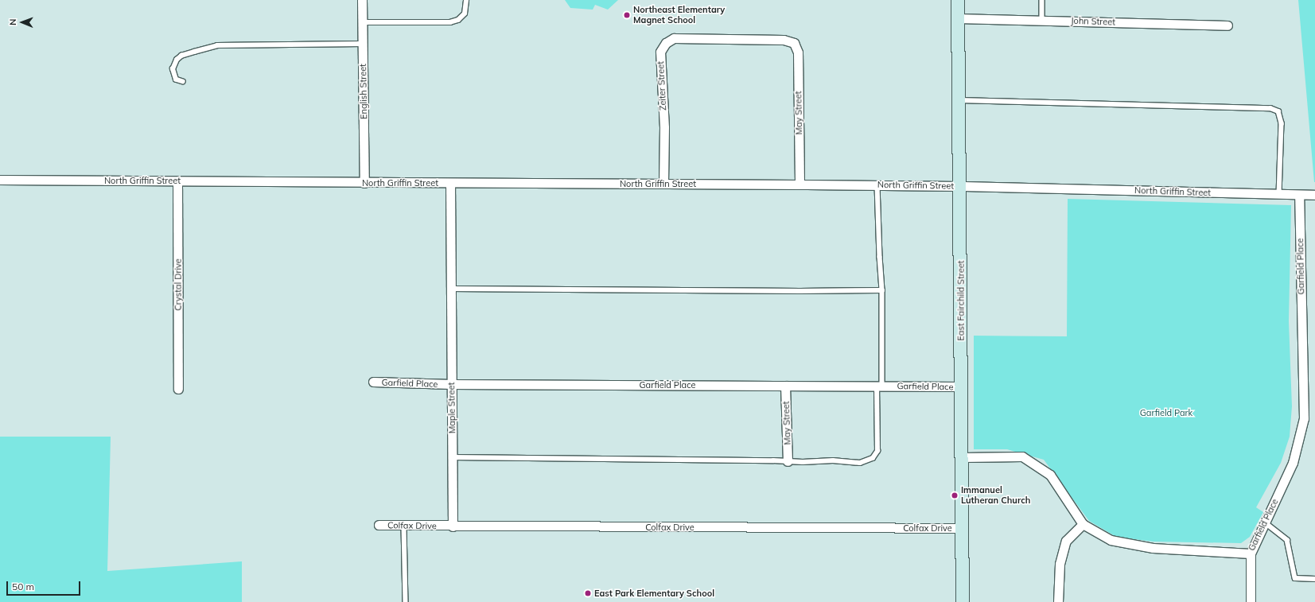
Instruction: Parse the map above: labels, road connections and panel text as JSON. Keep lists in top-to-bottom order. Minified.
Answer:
{"streets":{"street":["John Street","Zeiter Street","English Street","May Street","North Griffin Street","Garfield Place","Crystal Drive","East Fairchild Street","Maple Street","Colfax Drive"]},"crossings":[["John Street","East Fairchild Street"],["Zeiter Street","May Street"],["Zeiter Street","North Griffin Street"],["English Street","North Griffin Street"],["May Street","North Griffin Street"],["May Street","Garfield Place"],["North Griffin Street","Garfield Place"],["North Griffin Street","Crystal Drive"],["North Griffin Street","East Fairchild Street"],["North Griffin Street","Maple Street"],["Garfield Place","East Fairchild Street"],["Garfield Place","Maple Street"],["East Fairchild Street","Colfax Drive"],["Maple Street","Colfax Drive"]],"parks":["Garfield Park"],"places":["Northeast Elementary Magnet School","Immanuel Lutheran Church","East Park Elementary School"],"scale_bar":"50 m","north":"left"}
